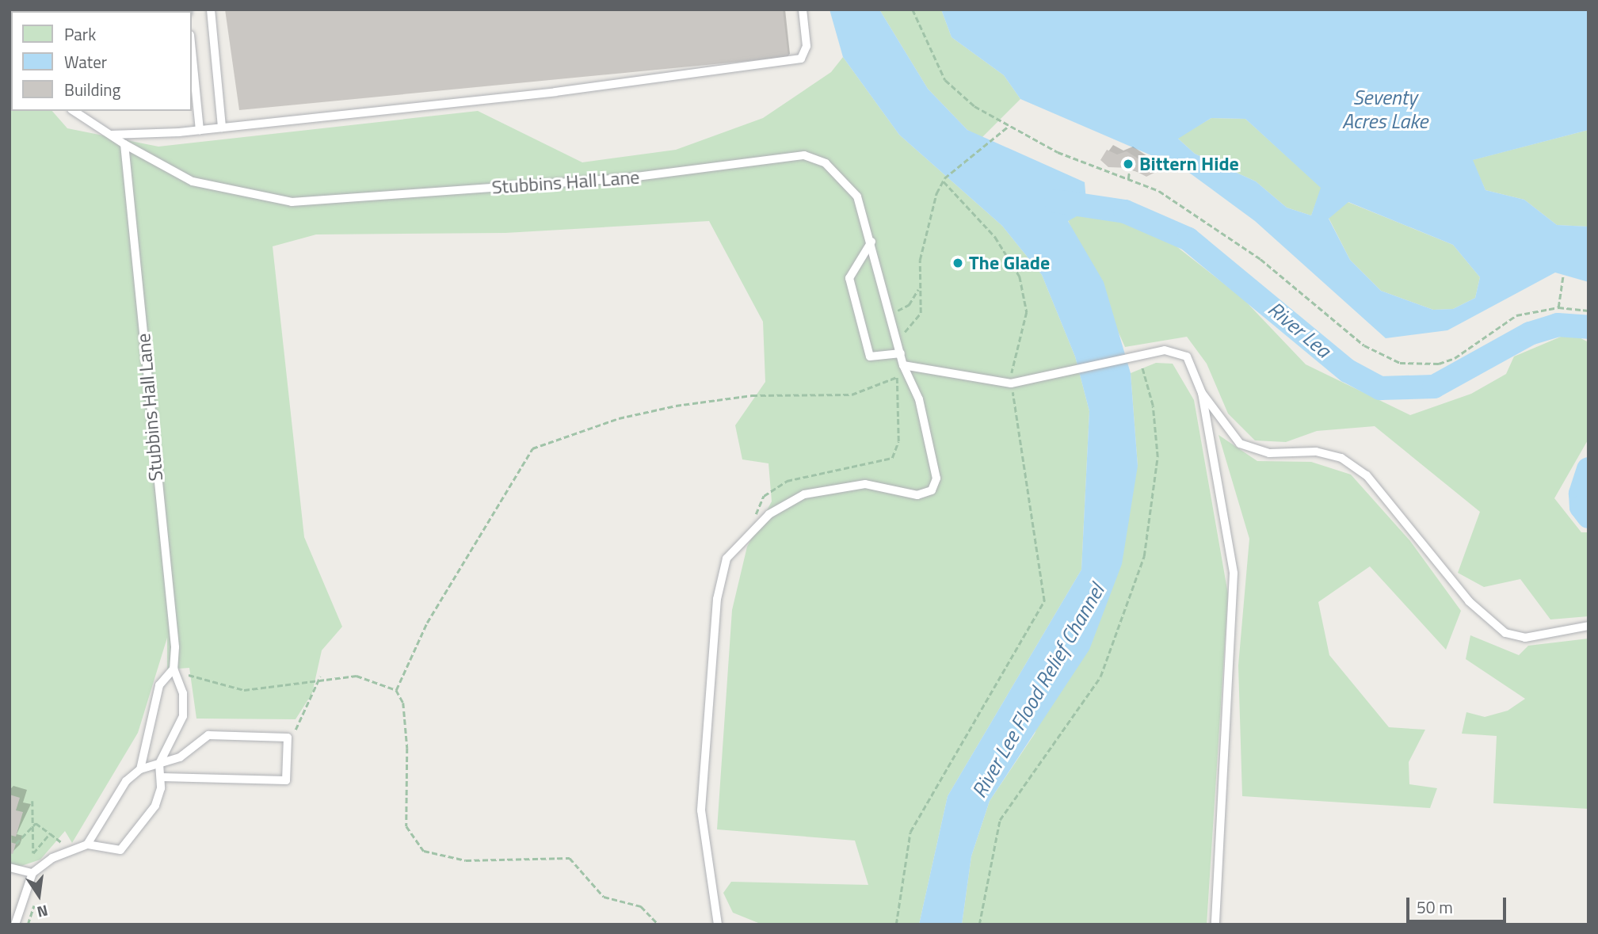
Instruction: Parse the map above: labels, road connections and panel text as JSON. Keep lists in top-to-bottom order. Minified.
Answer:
{"streets":{"lane":["Stubbins Hall Lane"]},"water":["Seventy Acres Lake","River Lea","River Lee Flood Relief Channel"],"places":["Bittern Hide","The Glade"],"legend":["Park","Water","Building"],"scale_bar":"50 m","north":"bottom"}
